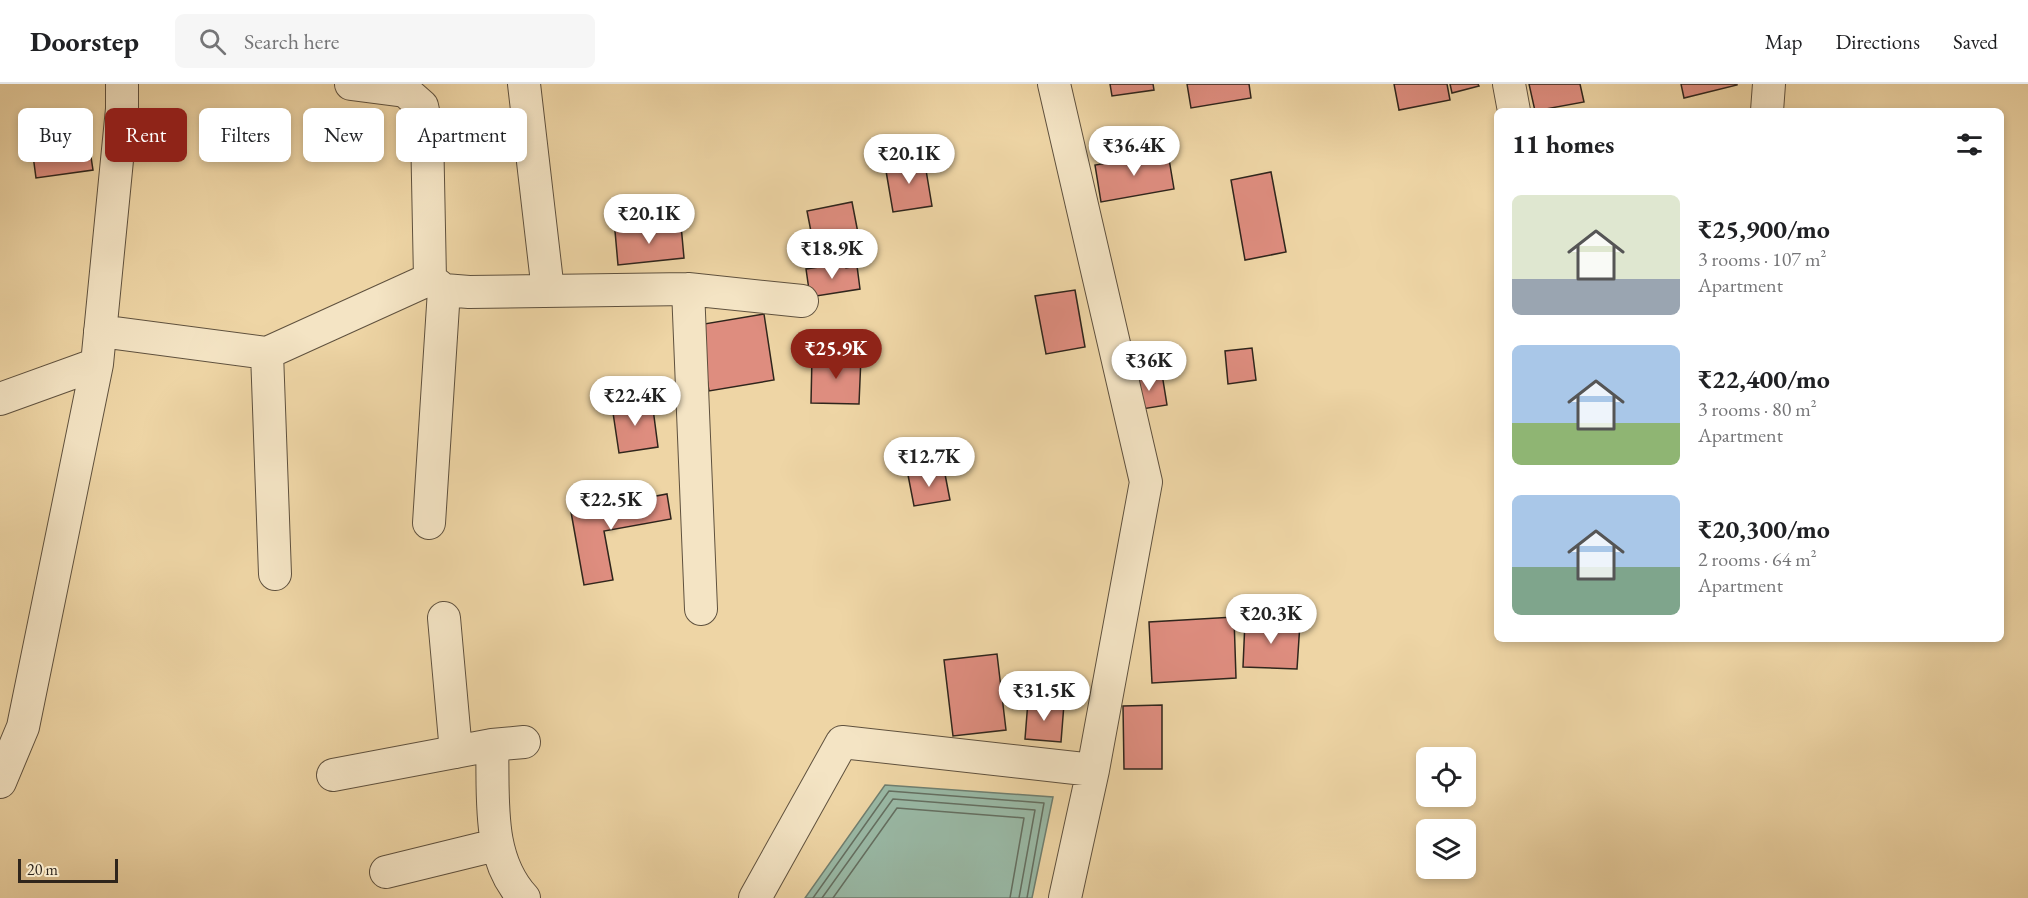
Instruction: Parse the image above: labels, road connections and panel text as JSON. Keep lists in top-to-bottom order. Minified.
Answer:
{"scale_bar":"20 m","page":{"header":"Doorstep","search":"Search here","nav":["Map","Directions","Saved"],"chip":["Buy","Rent","Filters","New","Apartment"],"heading":"11 homes","price":["₹36.4K","₹20.1K","₹20.1K","₹18.9K","₹25.9K","₹36K","₹22.4K","₹12.7K","₹22.5K","₹20.3K","₹31.5K"],"list":[{"name":"₹25,900/mo","note":"3 rooms · 107 m² · Apartment"},{"name":"₹22,400/mo","note":"3 rooms · 80 m² · Apartment"},{"name":"₹20,300/mo","note":"2 rooms · 64 m² · Apartment"}],"scale":"20 m"}}
